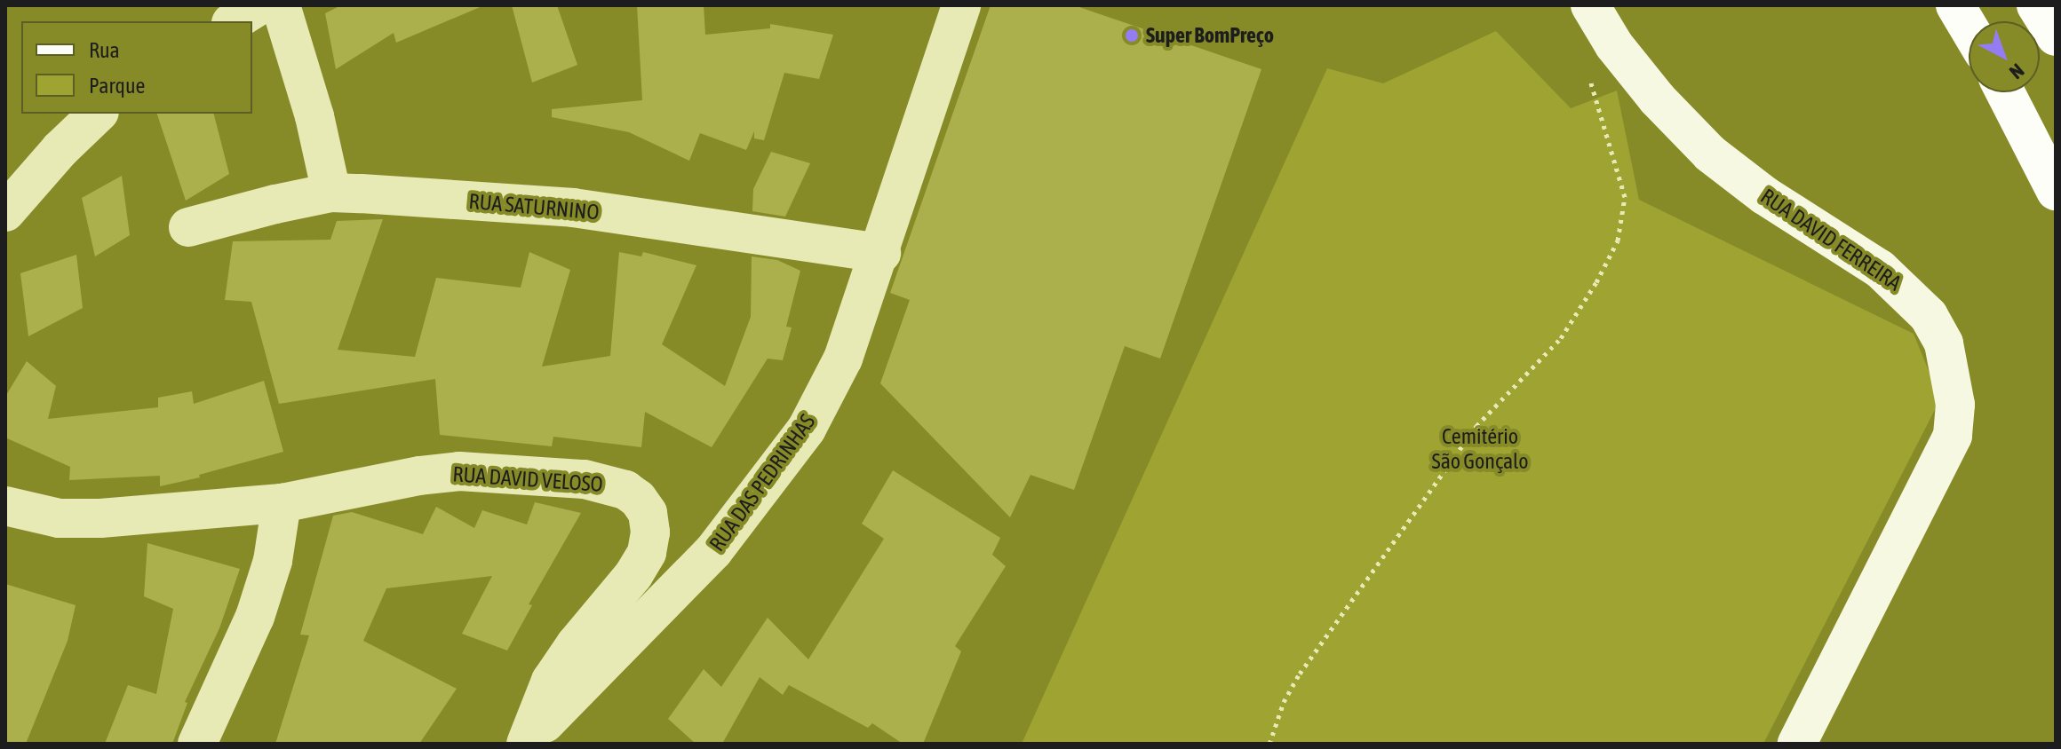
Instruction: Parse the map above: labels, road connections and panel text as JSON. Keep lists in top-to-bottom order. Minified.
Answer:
{"streets":{"main road":["RUA DAVID FERREIRA"],"street":["RUA SATURNINO","RUA DAVID VELOSO","RUA DAS PEDRINHAS"]},"crossings":[["RUA SATURNINO","RUA DAS PEDRINHAS"],["RUA DAVID VELOSO","RUA DAS PEDRINHAS"]],"parks":["Cemitério São Gonçalo"],"places":["Super BomPreço"],"legend":["Rua","Parque"],"north":"bottom right"}
